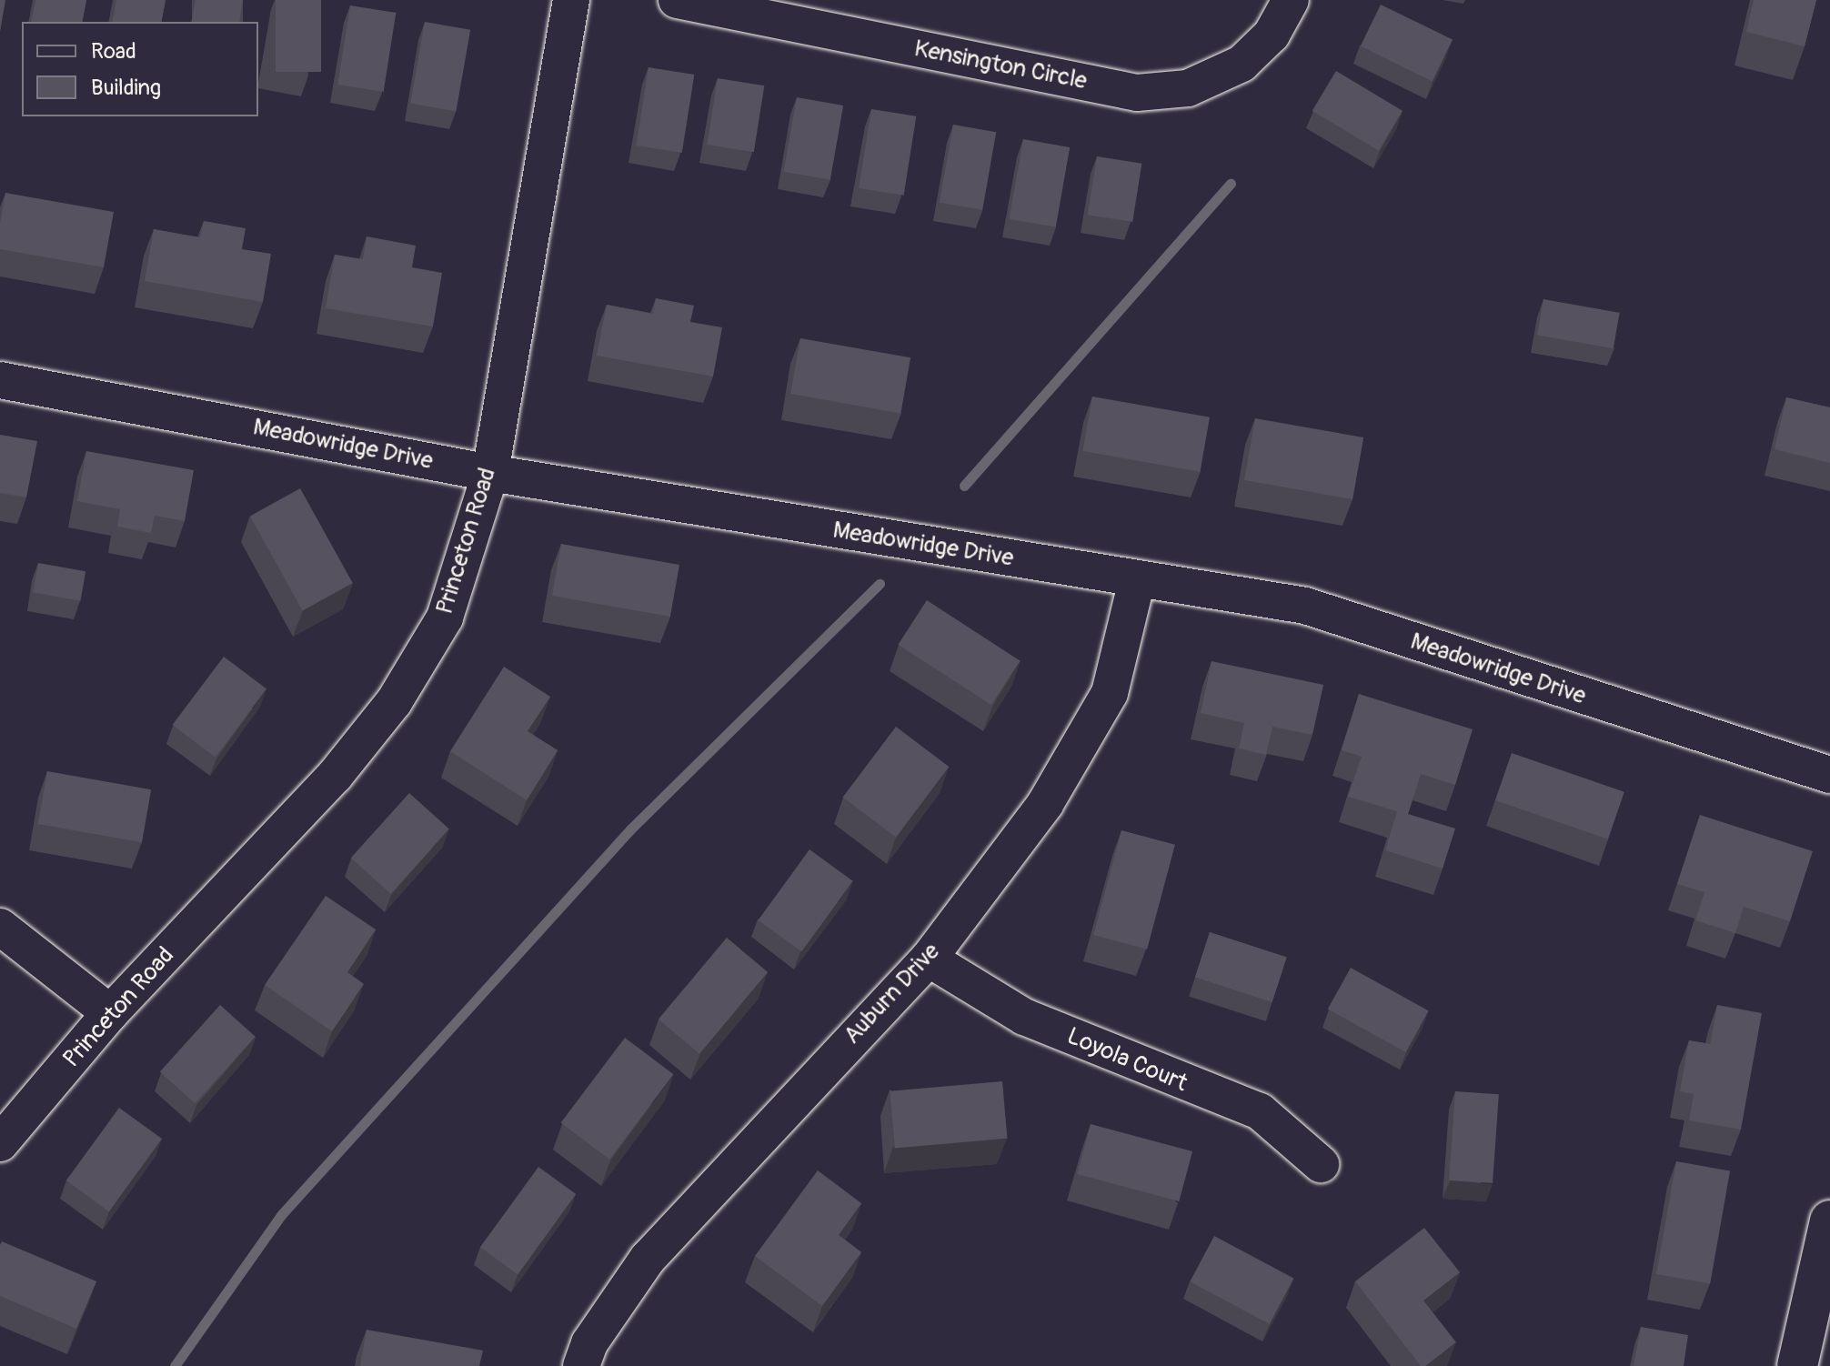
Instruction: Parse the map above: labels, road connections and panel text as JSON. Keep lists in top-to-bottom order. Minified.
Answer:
{"streets":{"street":["Kensington Circle","Meadowridge Drive","Princeton Road","Auburn Drive","Loyola Court"]},"crossings":[["Meadowridge Drive","Princeton Road"],["Meadowridge Drive","Auburn Drive"],["Auburn Drive","Loyola Court"]],"legend":["Road","Building"]}
